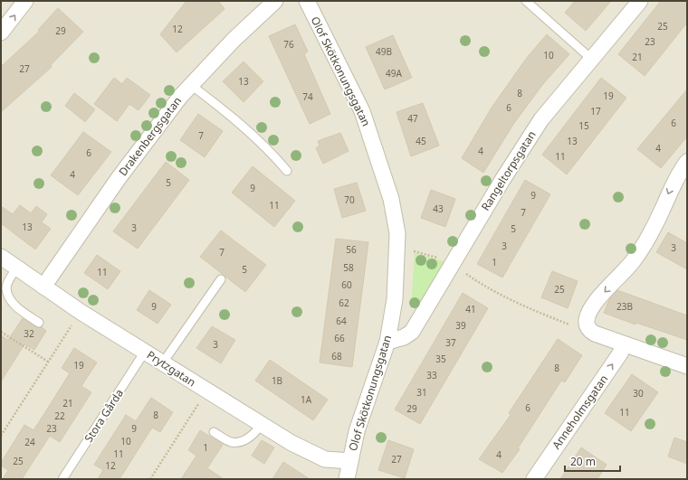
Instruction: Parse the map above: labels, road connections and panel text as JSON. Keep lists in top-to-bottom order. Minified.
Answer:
{"streets":{"street":["Olof Skötkonungsgatan","Drakenbergsgatan","Rangeltorpsgatan","Prytzgatan","Anneholmsgatan"],"lane":["Stora Gårda"]},"crossings":[["Olof Skötkonungsgatan","Rangeltorpsgatan"],["Olof Skötkonungsgatan","Prytzgatan"],["Drakenbergsgatan","Prytzgatan"],["Prytzgatan","Stora Gårda"]],"one_way":["Anneholmsgatan"],"house_numbers":["25","12","29","23","76","49B","10","21","27","49A","13","8","19","74","6","17","47","6","15","7","45","13","4","4","6","11","4","5","9","9","70","11","43","7","13","3","5","3","3","56","7","1","58","5","11","60","25","62","9","23B","41","64","39","32","66","37","3","68","35","19","8","33","1B","31","30","1A","21","6","29","11","8","22","23","9","10","24","1","11","4","27","25","12"],"scale_bar":"20 m"}
